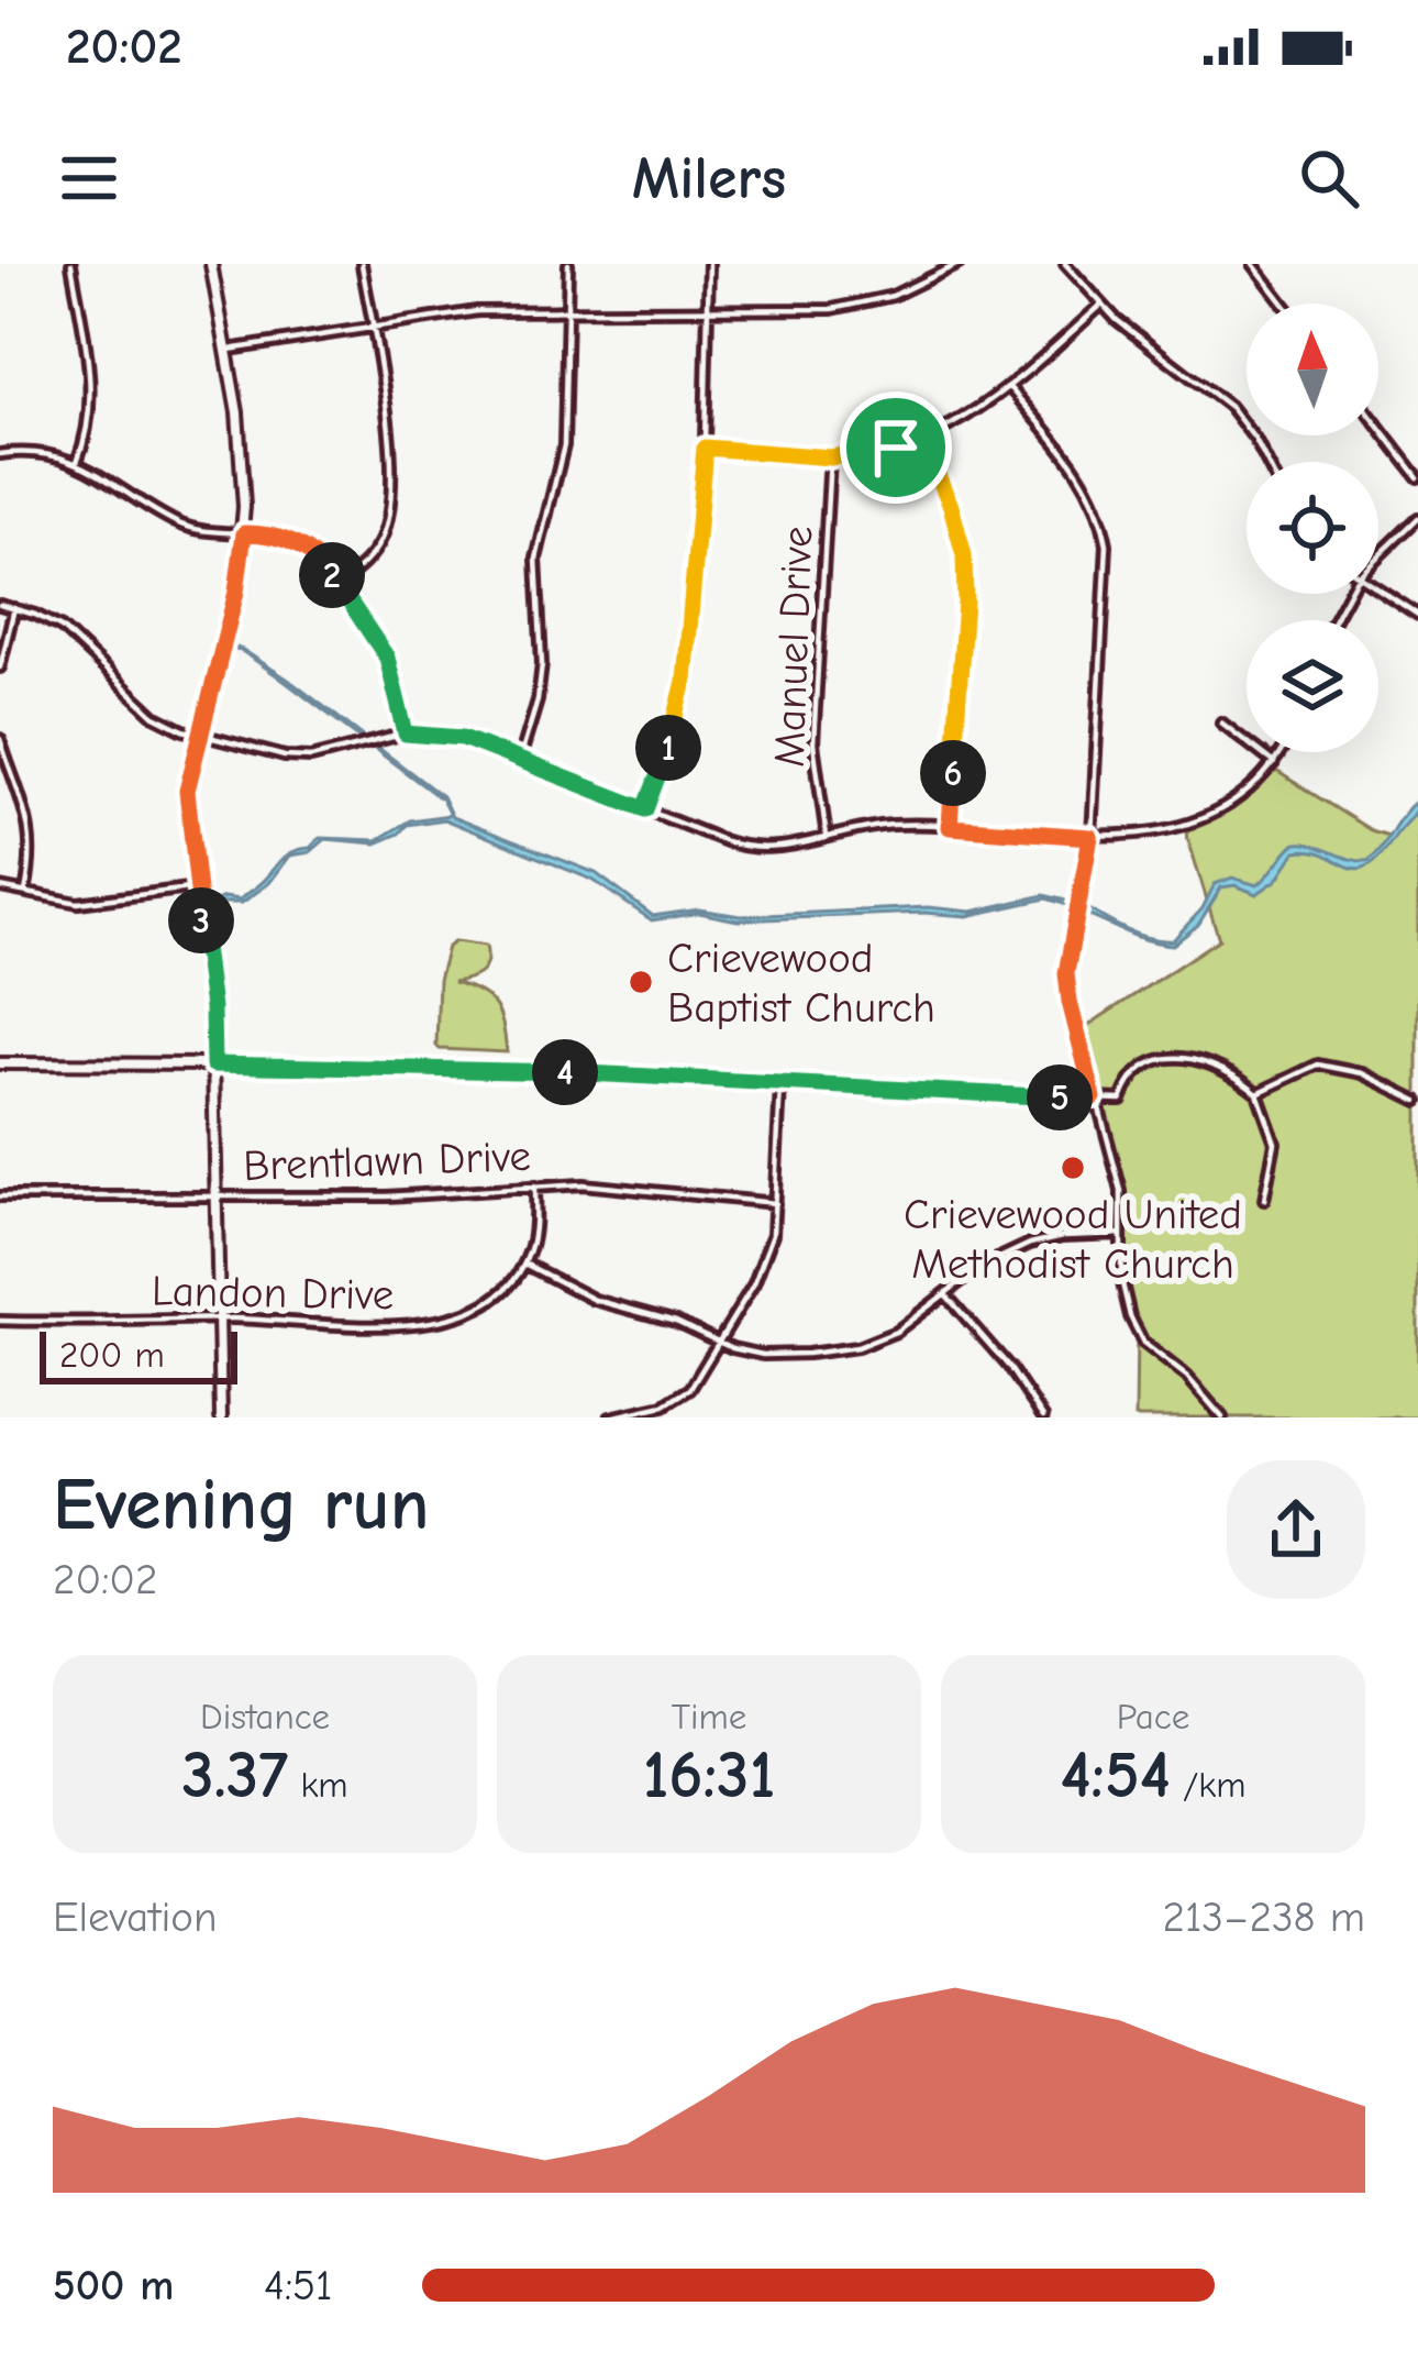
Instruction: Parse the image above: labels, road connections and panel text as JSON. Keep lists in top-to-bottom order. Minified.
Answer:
{"streets":{"street":["Manuel Drive","Brentlawn Drive","Landon Drive"]},"places":["Crievewood Baptist Church","Crievewood United Methodist Church"],"scale_bar":"200 m","north":"top","page":{"status":"20:02","header":"Milers","pins":["2","1","6","3","4","5"],"scale":"200 m","heading":["Evening run","20:02"],"stats":[["Distance","3.37 km"],["Time","16:31"],["Pace","4:54 /km"]],"chart":["Elevation","213–238 m"],"list":[{"name":"500 m","note":"4:51"}]}}
